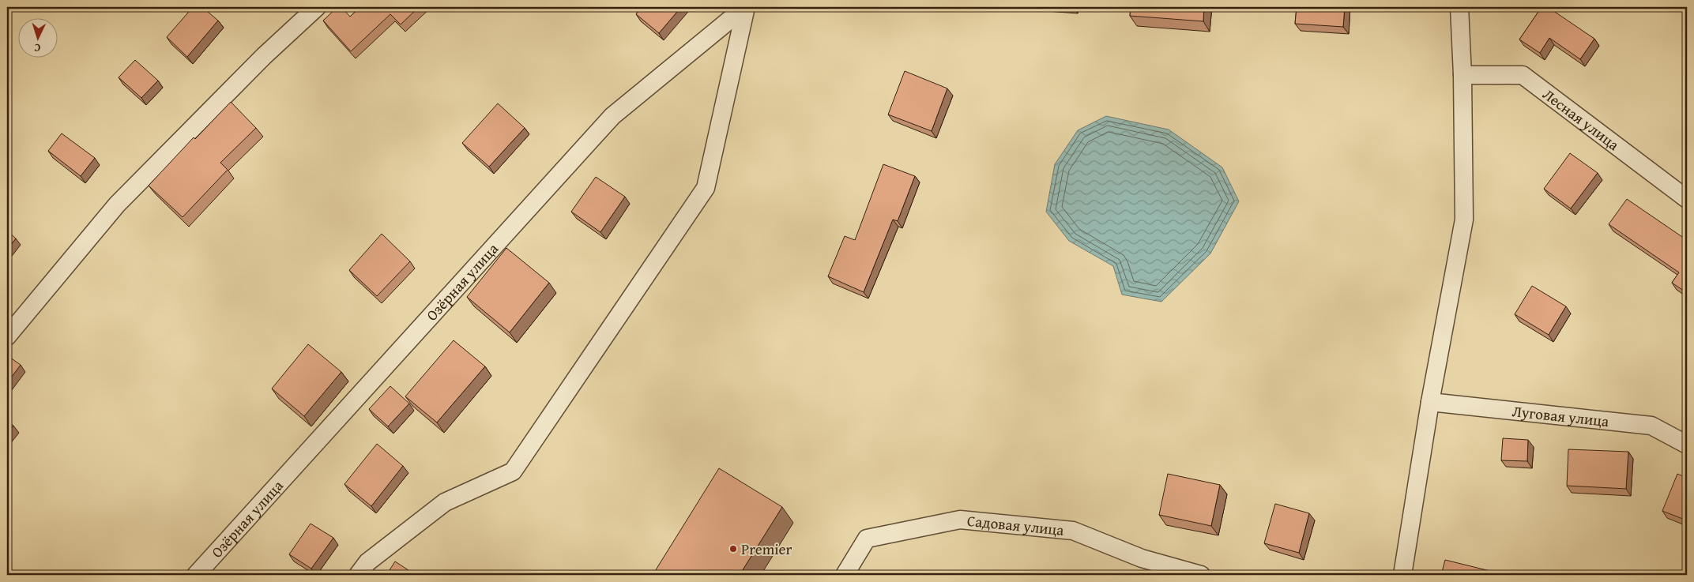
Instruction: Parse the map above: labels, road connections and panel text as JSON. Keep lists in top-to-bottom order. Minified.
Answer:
{"streets":{"street":["Лесная улица","Озёрная улица","Луговая улица","Садовая улица"]},"places":["Premier"],"north":"bottom"}
